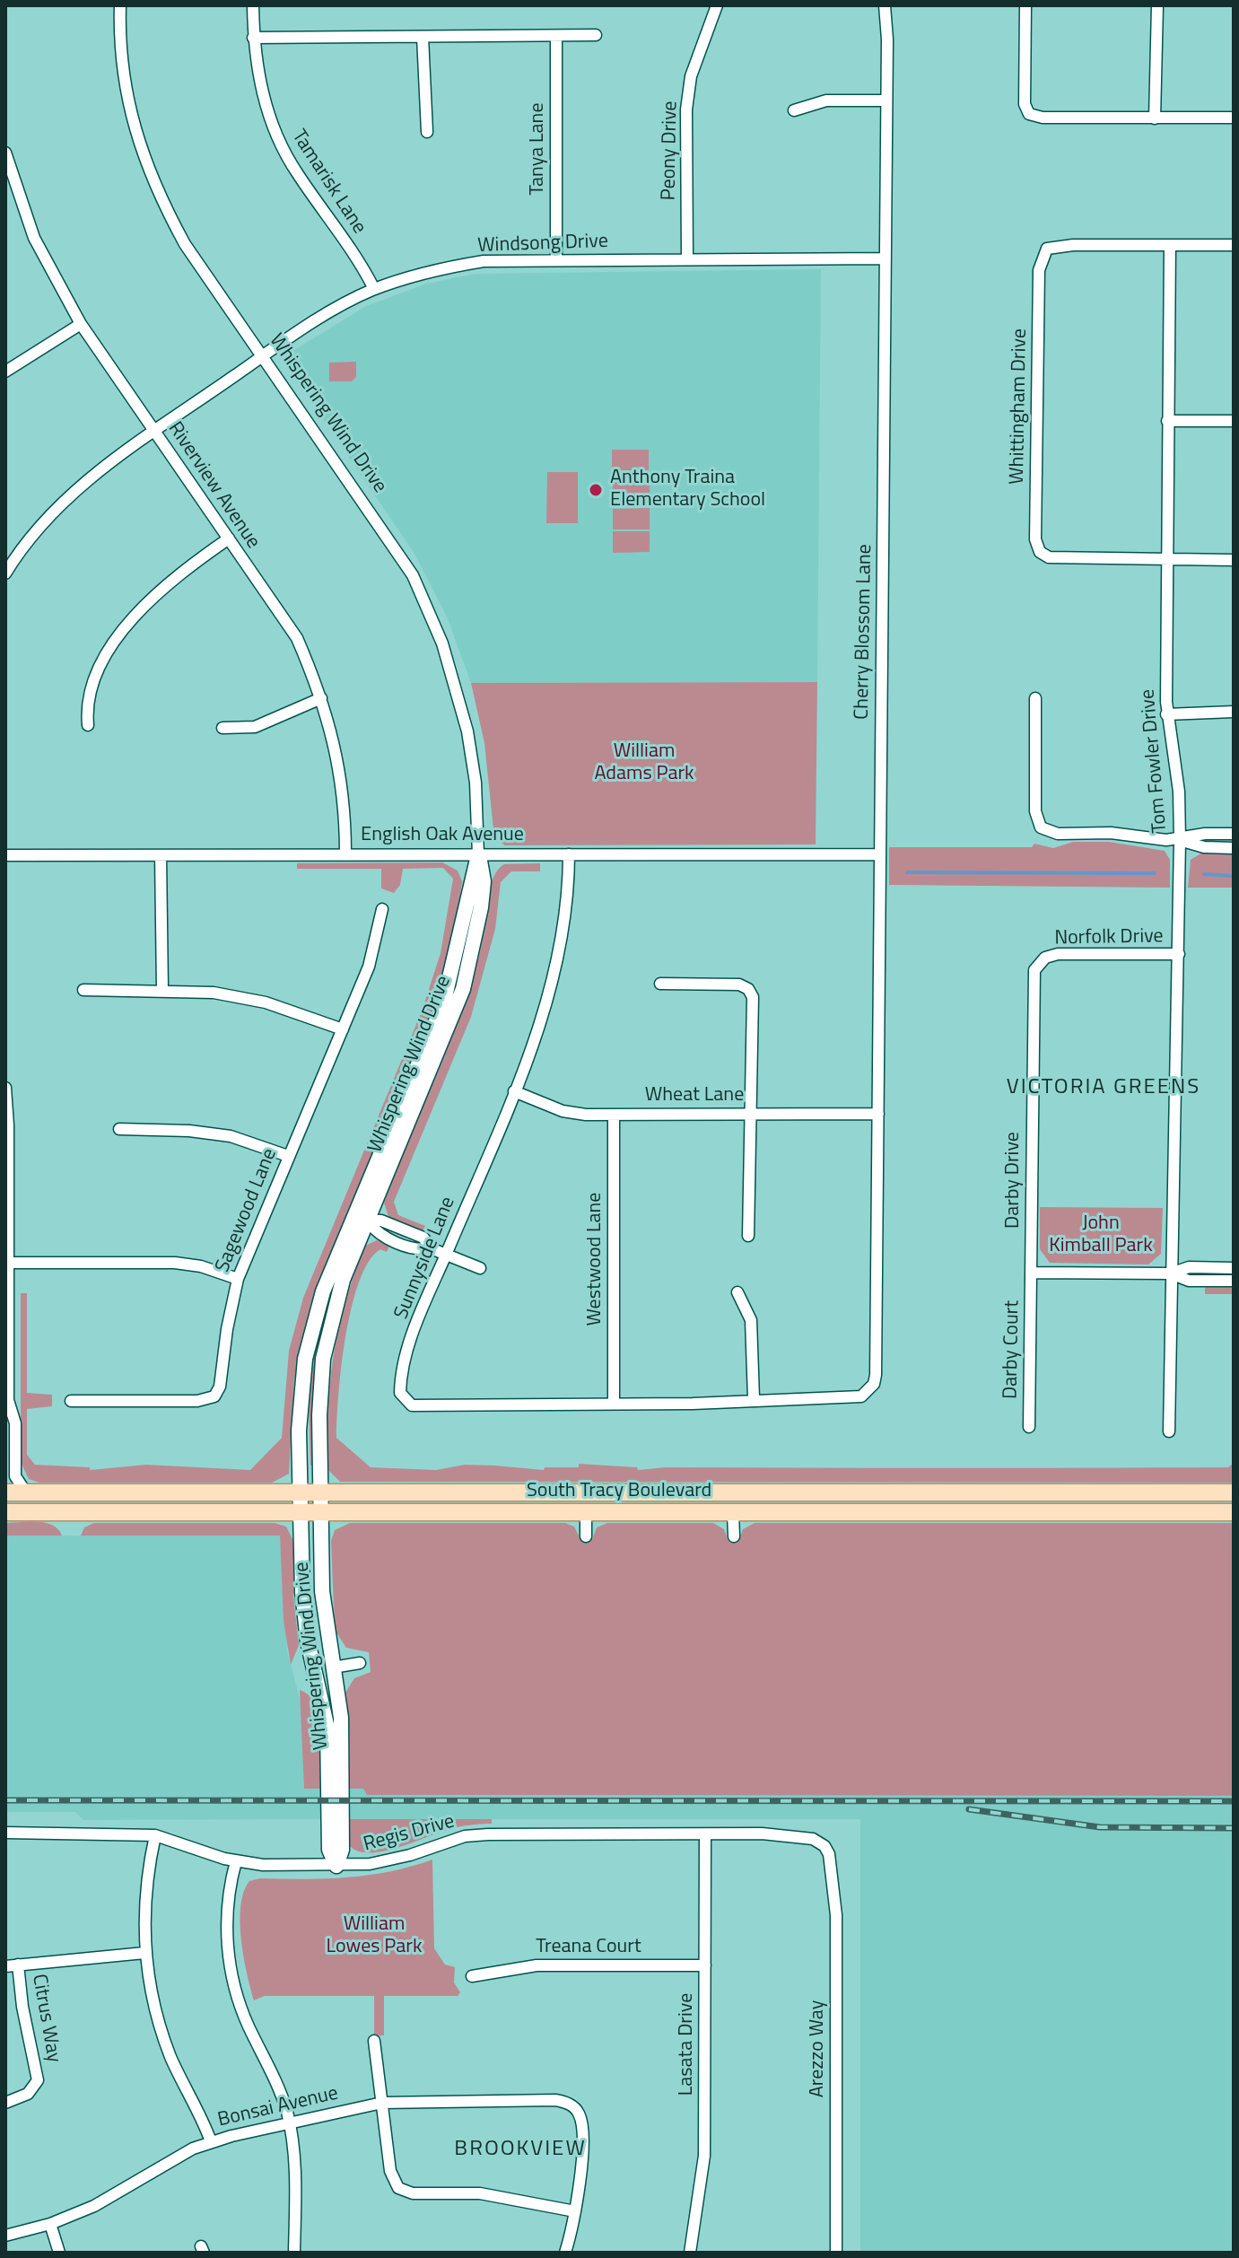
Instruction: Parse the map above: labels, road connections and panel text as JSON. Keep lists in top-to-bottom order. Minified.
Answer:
{"streets":{"main road":["South Tracy Boulevard"],"street":["Tanya Lane","Peony Drive","Tamarisk Lane","Windsong Drive","Whittingham Drive","Whispering Wind Drive","Riverview Avenue","Cherry Blossom Lane","Tom Fowler Drive","English Oak Avenue","Norfolk Drive","Wheat Lane","Darby Drive","Sagewood Lane","Sunnyside Lane","Westwood Lane","Darby Court","Regis Drive","Treana Court","Citrus Way","Lasata Drive","Arezzo Way","Bonsai Avenue"]},"crossings":[["Tanya Lane","Windsong Drive"],["Peony Drive","Windsong Drive"],["Tamarisk Lane","Windsong Drive"],["Windsong Drive","Whispering Wind Drive"],["Windsong Drive","Riverview Avenue"],["Windsong Drive","Cherry Blossom Lane"],["Whittingham Drive","Tom Fowler Drive"],["Whispering Wind Drive","English Oak Avenue"],["Whispering Wind Drive","South Tracy Boulevard"],["Whispering Wind Drive","Regis Drive"],["Riverview Avenue","English Oak Avenue"],["Cherry Blossom Lane","English Oak Avenue"],["Cherry Blossom Lane","Wheat Lane"],["Cherry Blossom Lane","Sunnyside Lane"],["Tom Fowler Drive","Norfolk Drive"],["English Oak Avenue","Sunnyside Lane"],["Norfolk Drive","Darby Drive"],["Wheat Lane","Sunnyside Lane"],["Wheat Lane","Westwood Lane"],["Darby Drive","Darby Court"],["Sunnyside Lane","Westwood Lane"],["Regis Drive","Lasata Drive"],["Regis Drive","Arezzo Way"],["Treana Court","Lasata Drive"]],"districts":["VICTORIA GREENS","BROOKVIEW"],"parks":["William Adams Park","John Kimball Park","William Lowes Park"],"places":["Anthony Traina Elementary School"]}
